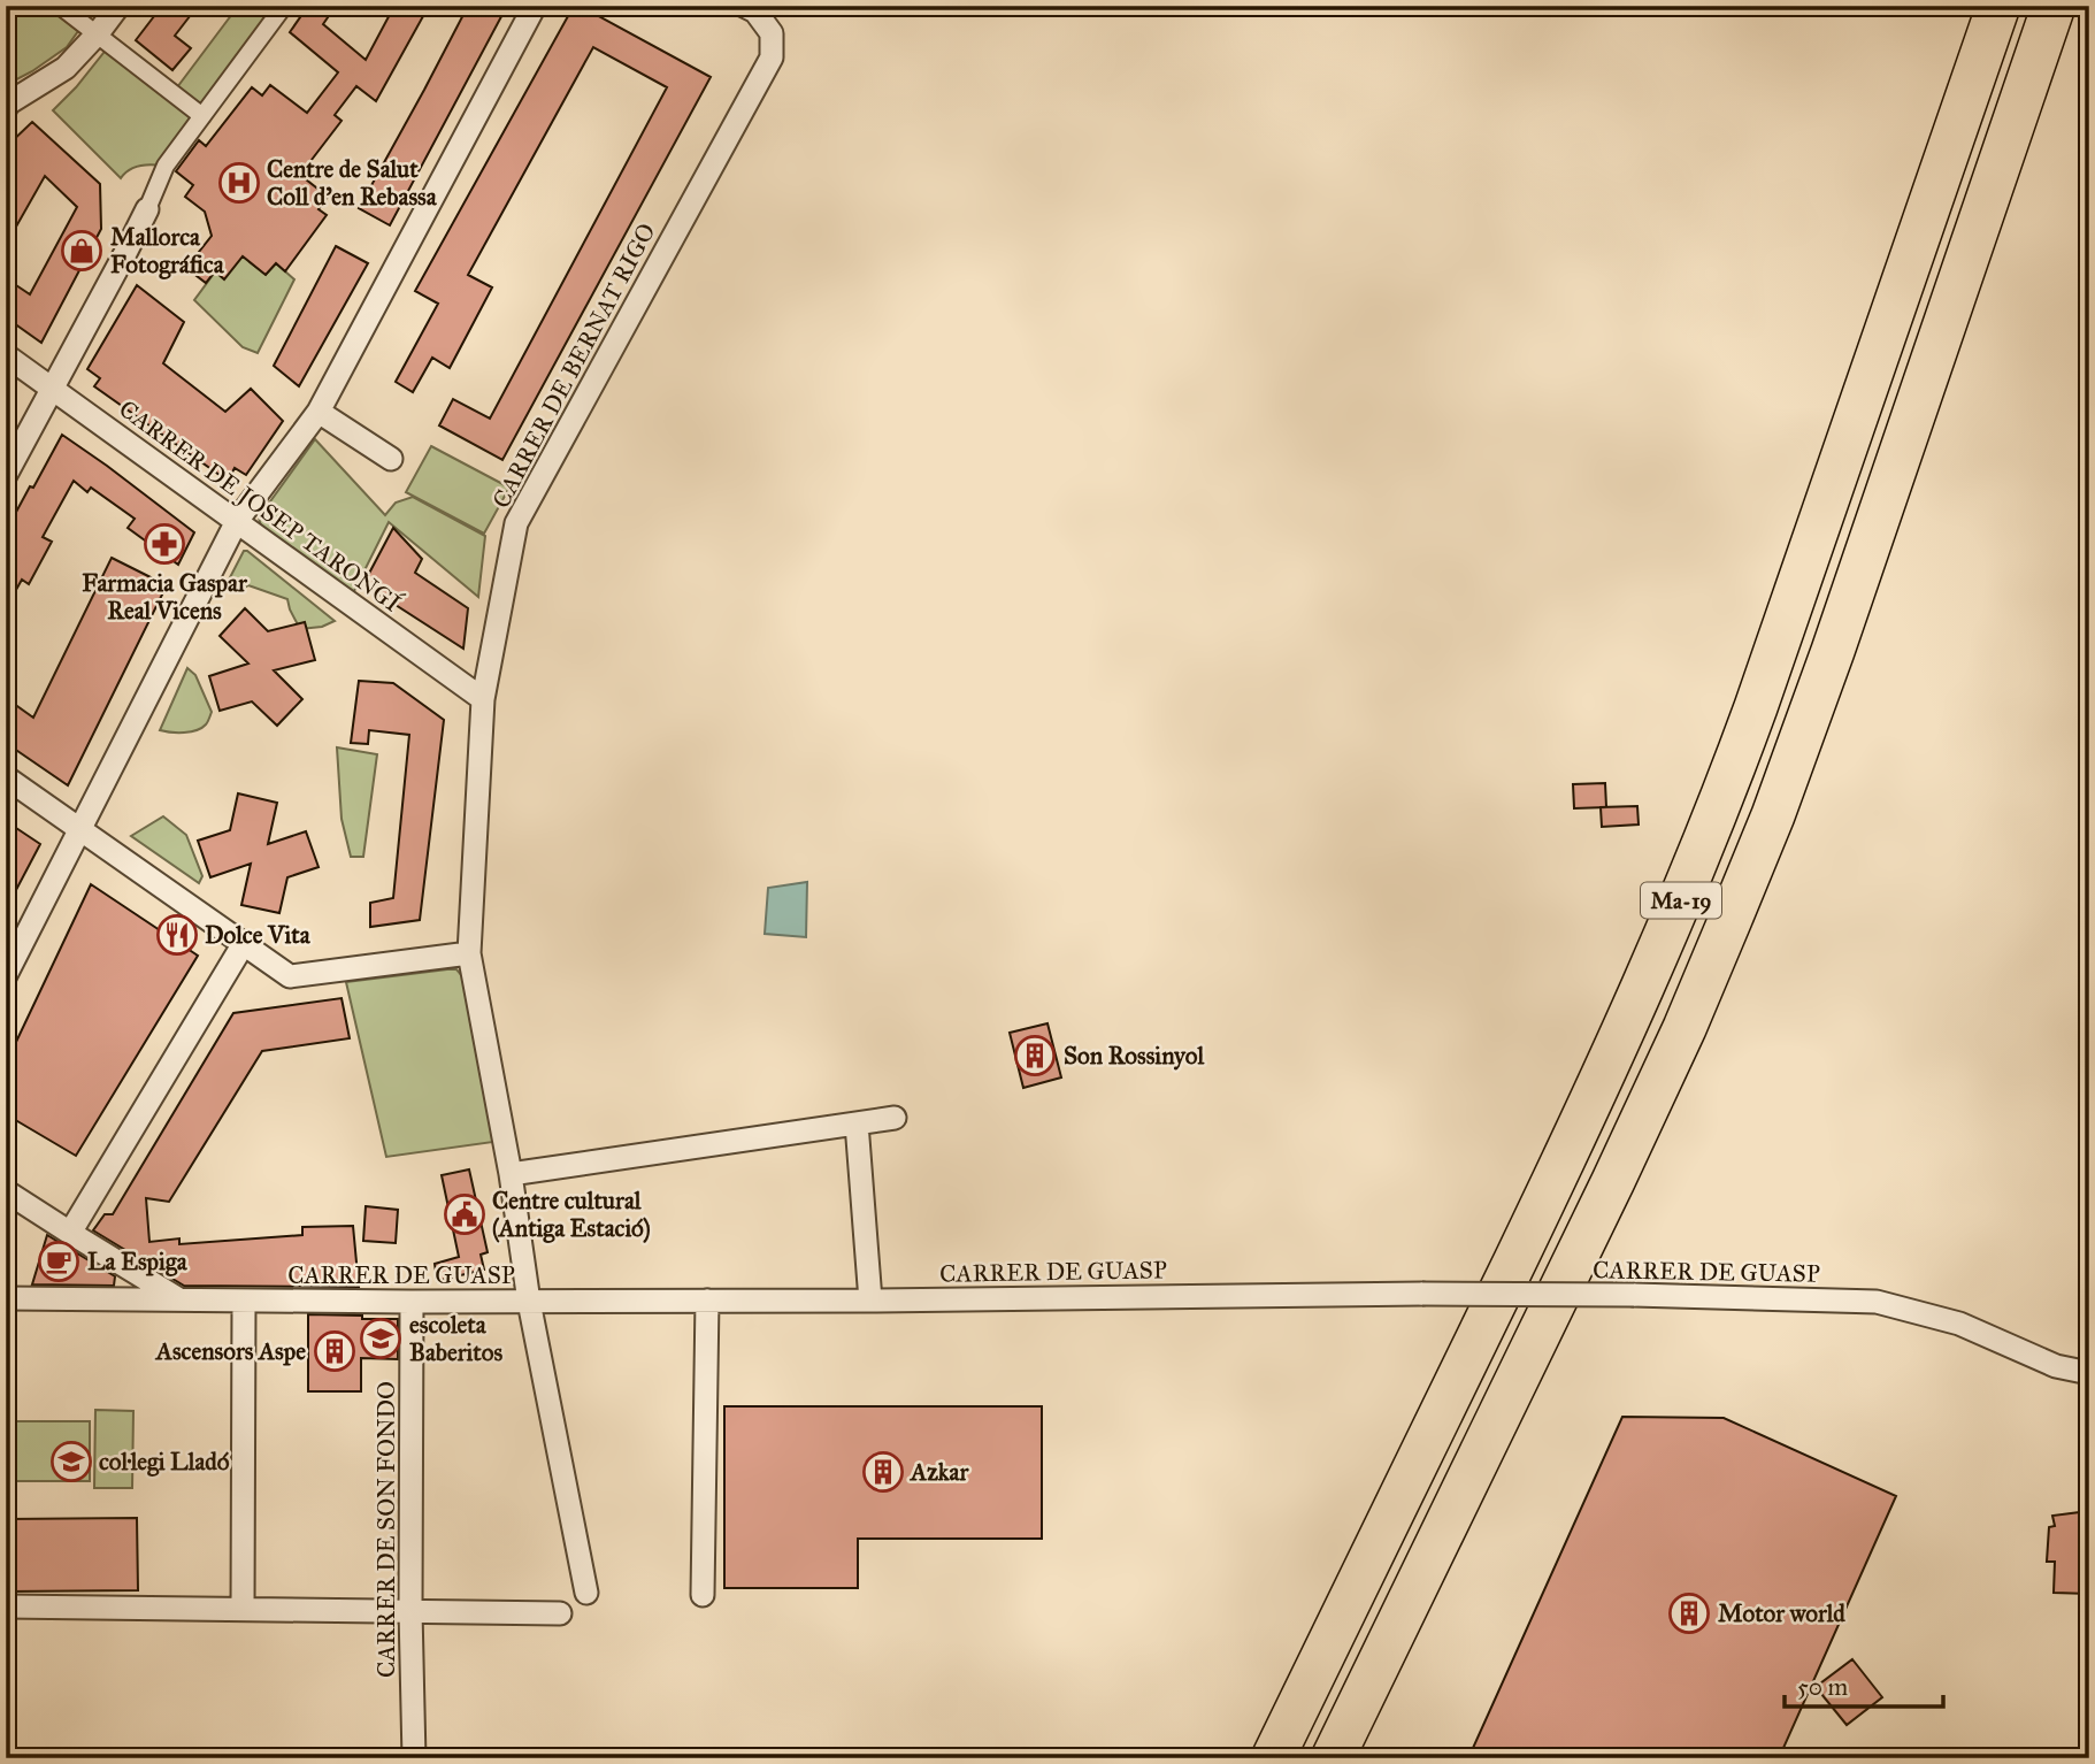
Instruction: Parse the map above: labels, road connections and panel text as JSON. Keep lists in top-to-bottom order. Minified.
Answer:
{"streets":{"highway":["Ma-19"],"street":["CARRER DE BERNAT RIGO","CARRER DE JOSEP TARONGÍ","CARRER DE GUASP","CARRER DE SON FONDO"]},"crossings":[["CARRER DE BERNAT RIGO","CARRER DE JOSEP TARONGÍ"],["CARRER DE BERNAT RIGO","CARRER DE GUASP"],["CARRER DE GUASP","CARRER DE SON FONDO"]],"places":{"hospital":["Centre de Salut Coll d'en Rebassa"],"shop":["Mallorca Fotográfica"],"pharmacy":["Farmacia Gaspar Real Vicens"],"restaurant":["Dolce Vita"],"building":["Son Rossinyol","Ascensors Aspe","Azkar","Motor world"],"public building":["Centre cultural (Antiga Estació)"],"cafe":["La Espiga"],"school or university":["escoleta Baberitos","col·legi Lladó"]},"scale_bar":"50 m"}
